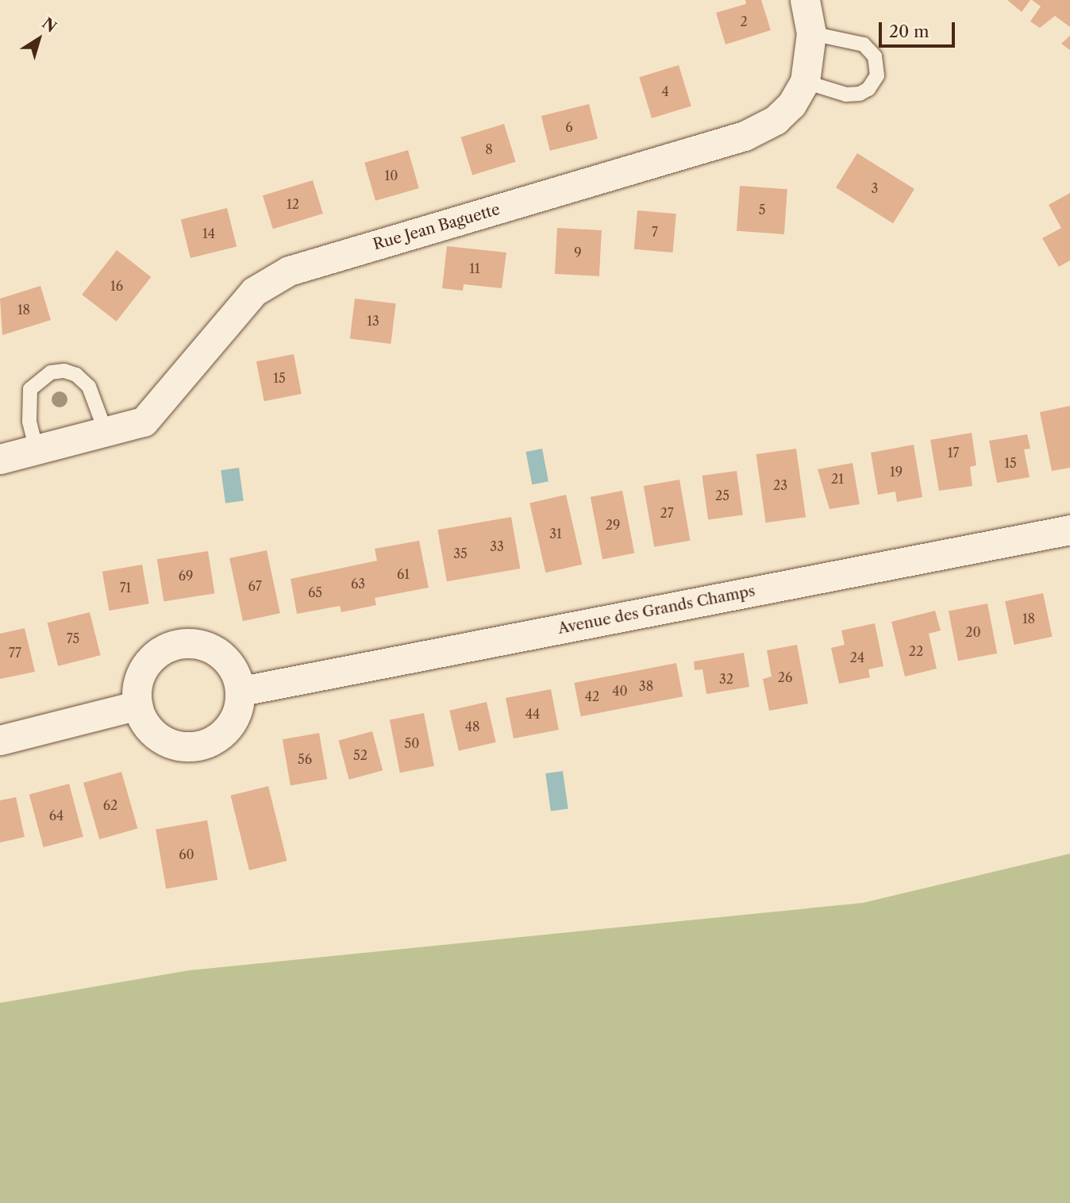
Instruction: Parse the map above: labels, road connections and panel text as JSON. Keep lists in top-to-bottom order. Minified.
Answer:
{"streets":{"street":["Rue Jean Baguette","Avenue des Grands Champs"]},"house_numbers":["2","4","6","8","10","3","12","5","7","14","9","11","16","18","13","15","17","15","19","21","23","25","27","29","31","33","35","61","69","63","67","71","65","18","20","75","22","77","24","26","32","38","40","42","44","48","50","52","56","62","64","60"],"scale_bar":"20 m","north":"top right"}
